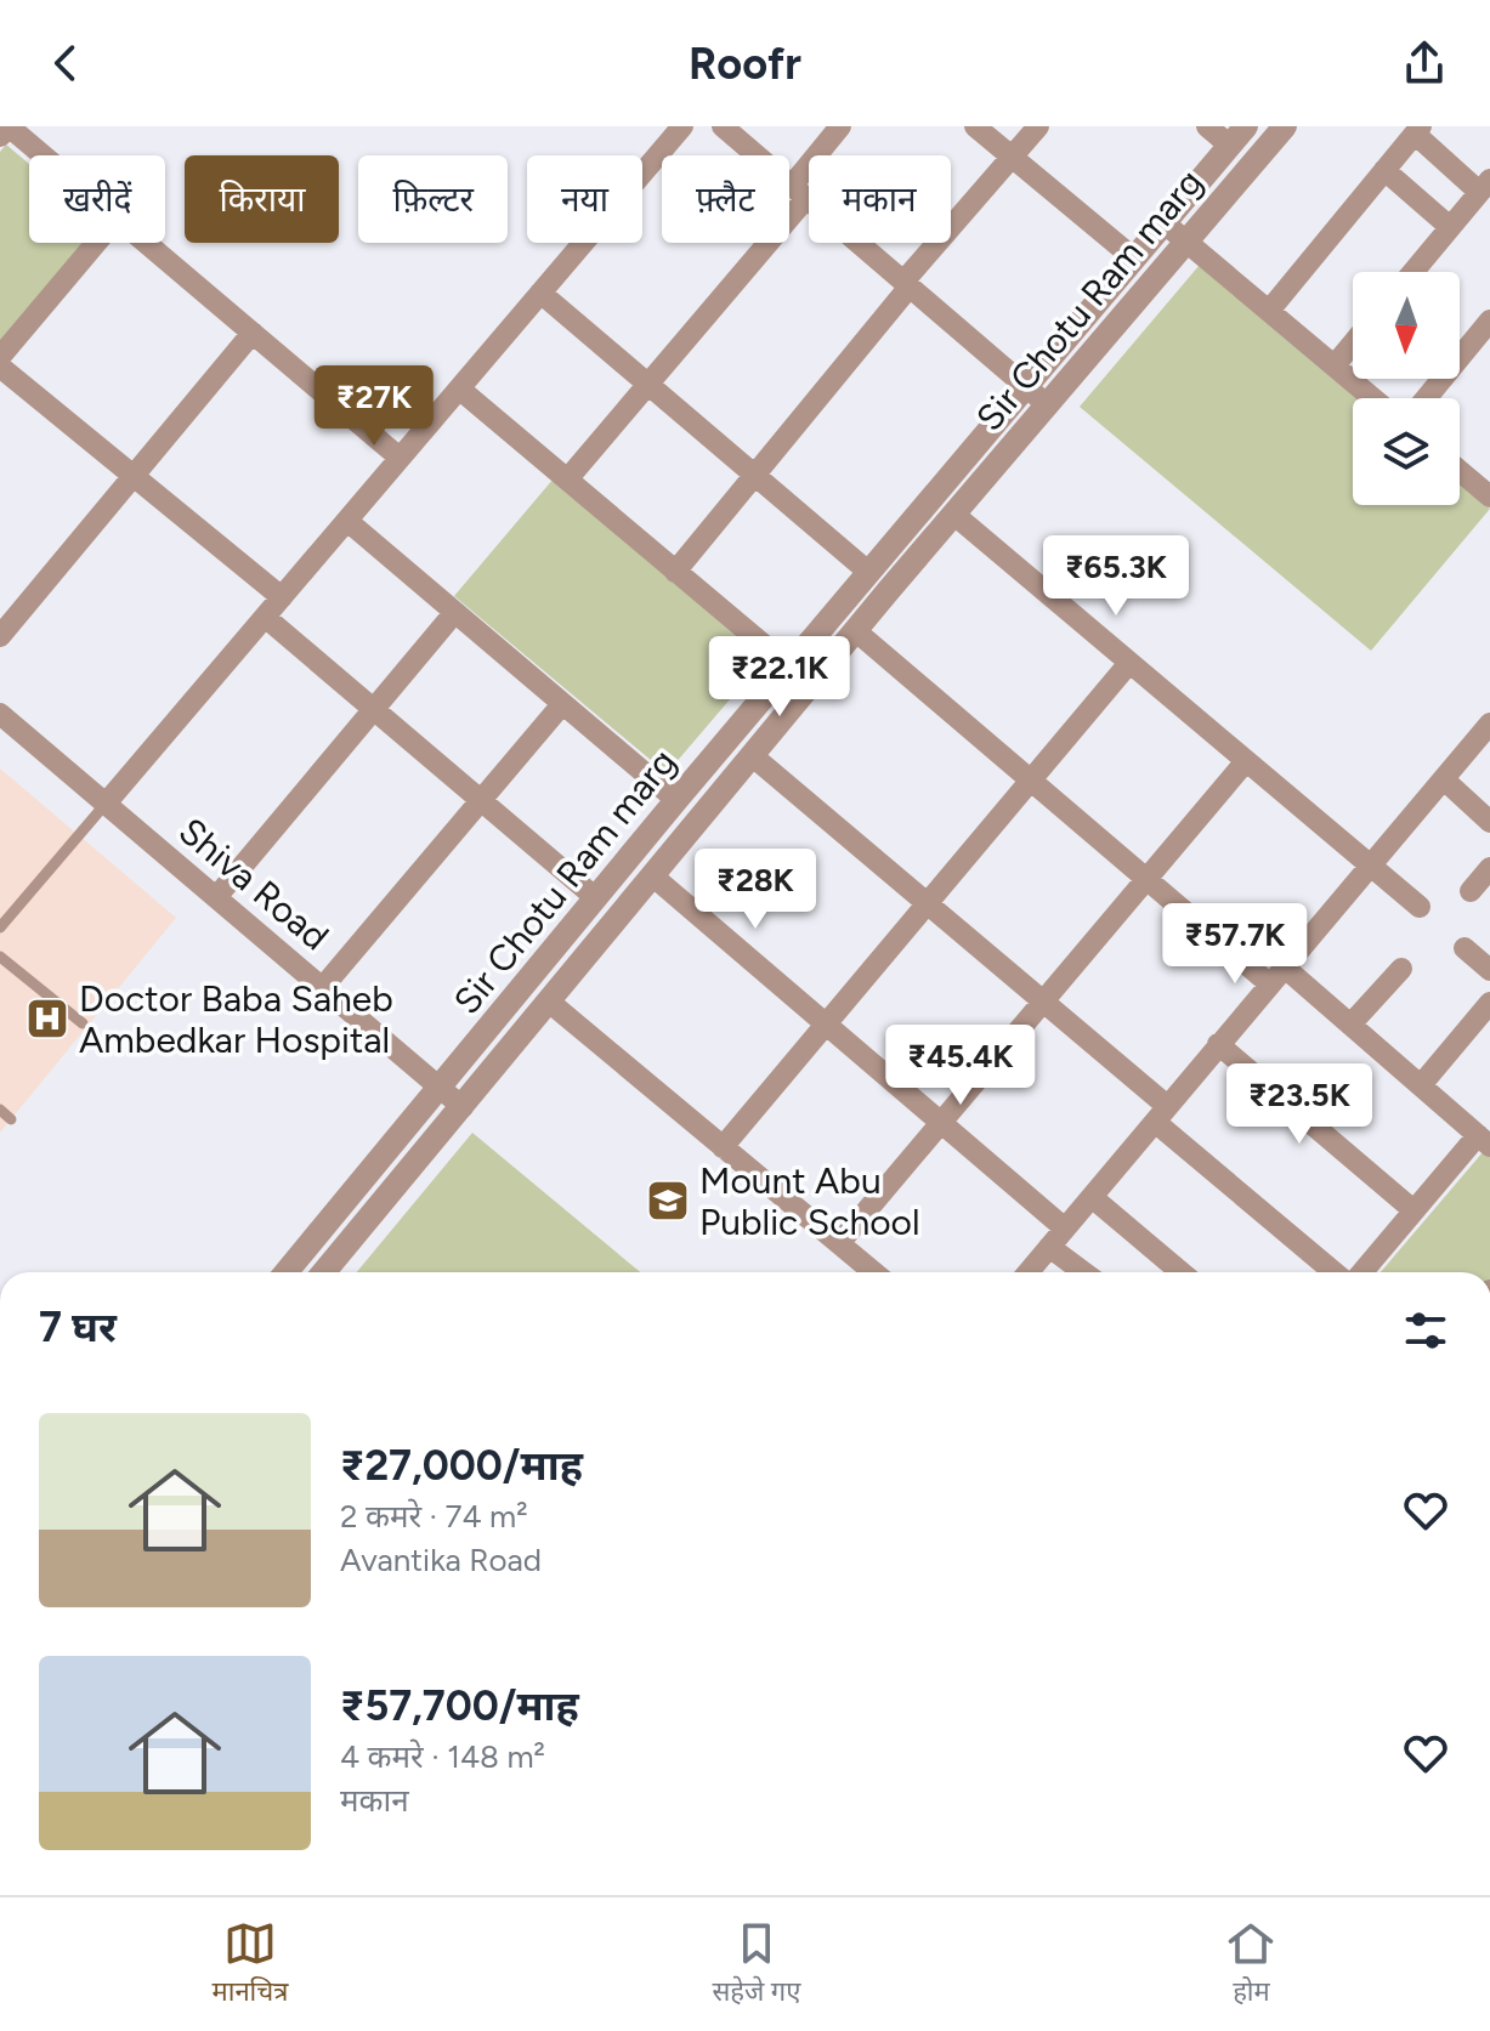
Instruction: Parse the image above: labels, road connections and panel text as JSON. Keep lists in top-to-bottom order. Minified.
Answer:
{"streets":{"street":["Sir Chotu Ram marg","Shiva Road"]},"crossings":[["Sir Chotu Ram marg","Shiva Road"]],"places":{"hospital":["Doctor Baba Saheb Ambedkar Hospital"],"school or university":["Mount Abu Public School"]},"north":"bottom","page":{"header":"Roofr","chip":["खरीदें","किराया","फ़िल्टर","नया","फ़्लैट","मकान"],"price":["₹27K","₹65.3K","₹22.1K","₹28K","₹57.7K","₹45.4K","₹23.5K"],"heading":"7 घर","list":[{"name":"₹27,000/माह","note":"2 कमरे · 74 m² · Avantika Road"},{"name":"₹57,700/माह","note":"4 कमरे · 148 m² · मकान"}],"tabs":["मानचित्र","सहेजे गए","होम"]}}
